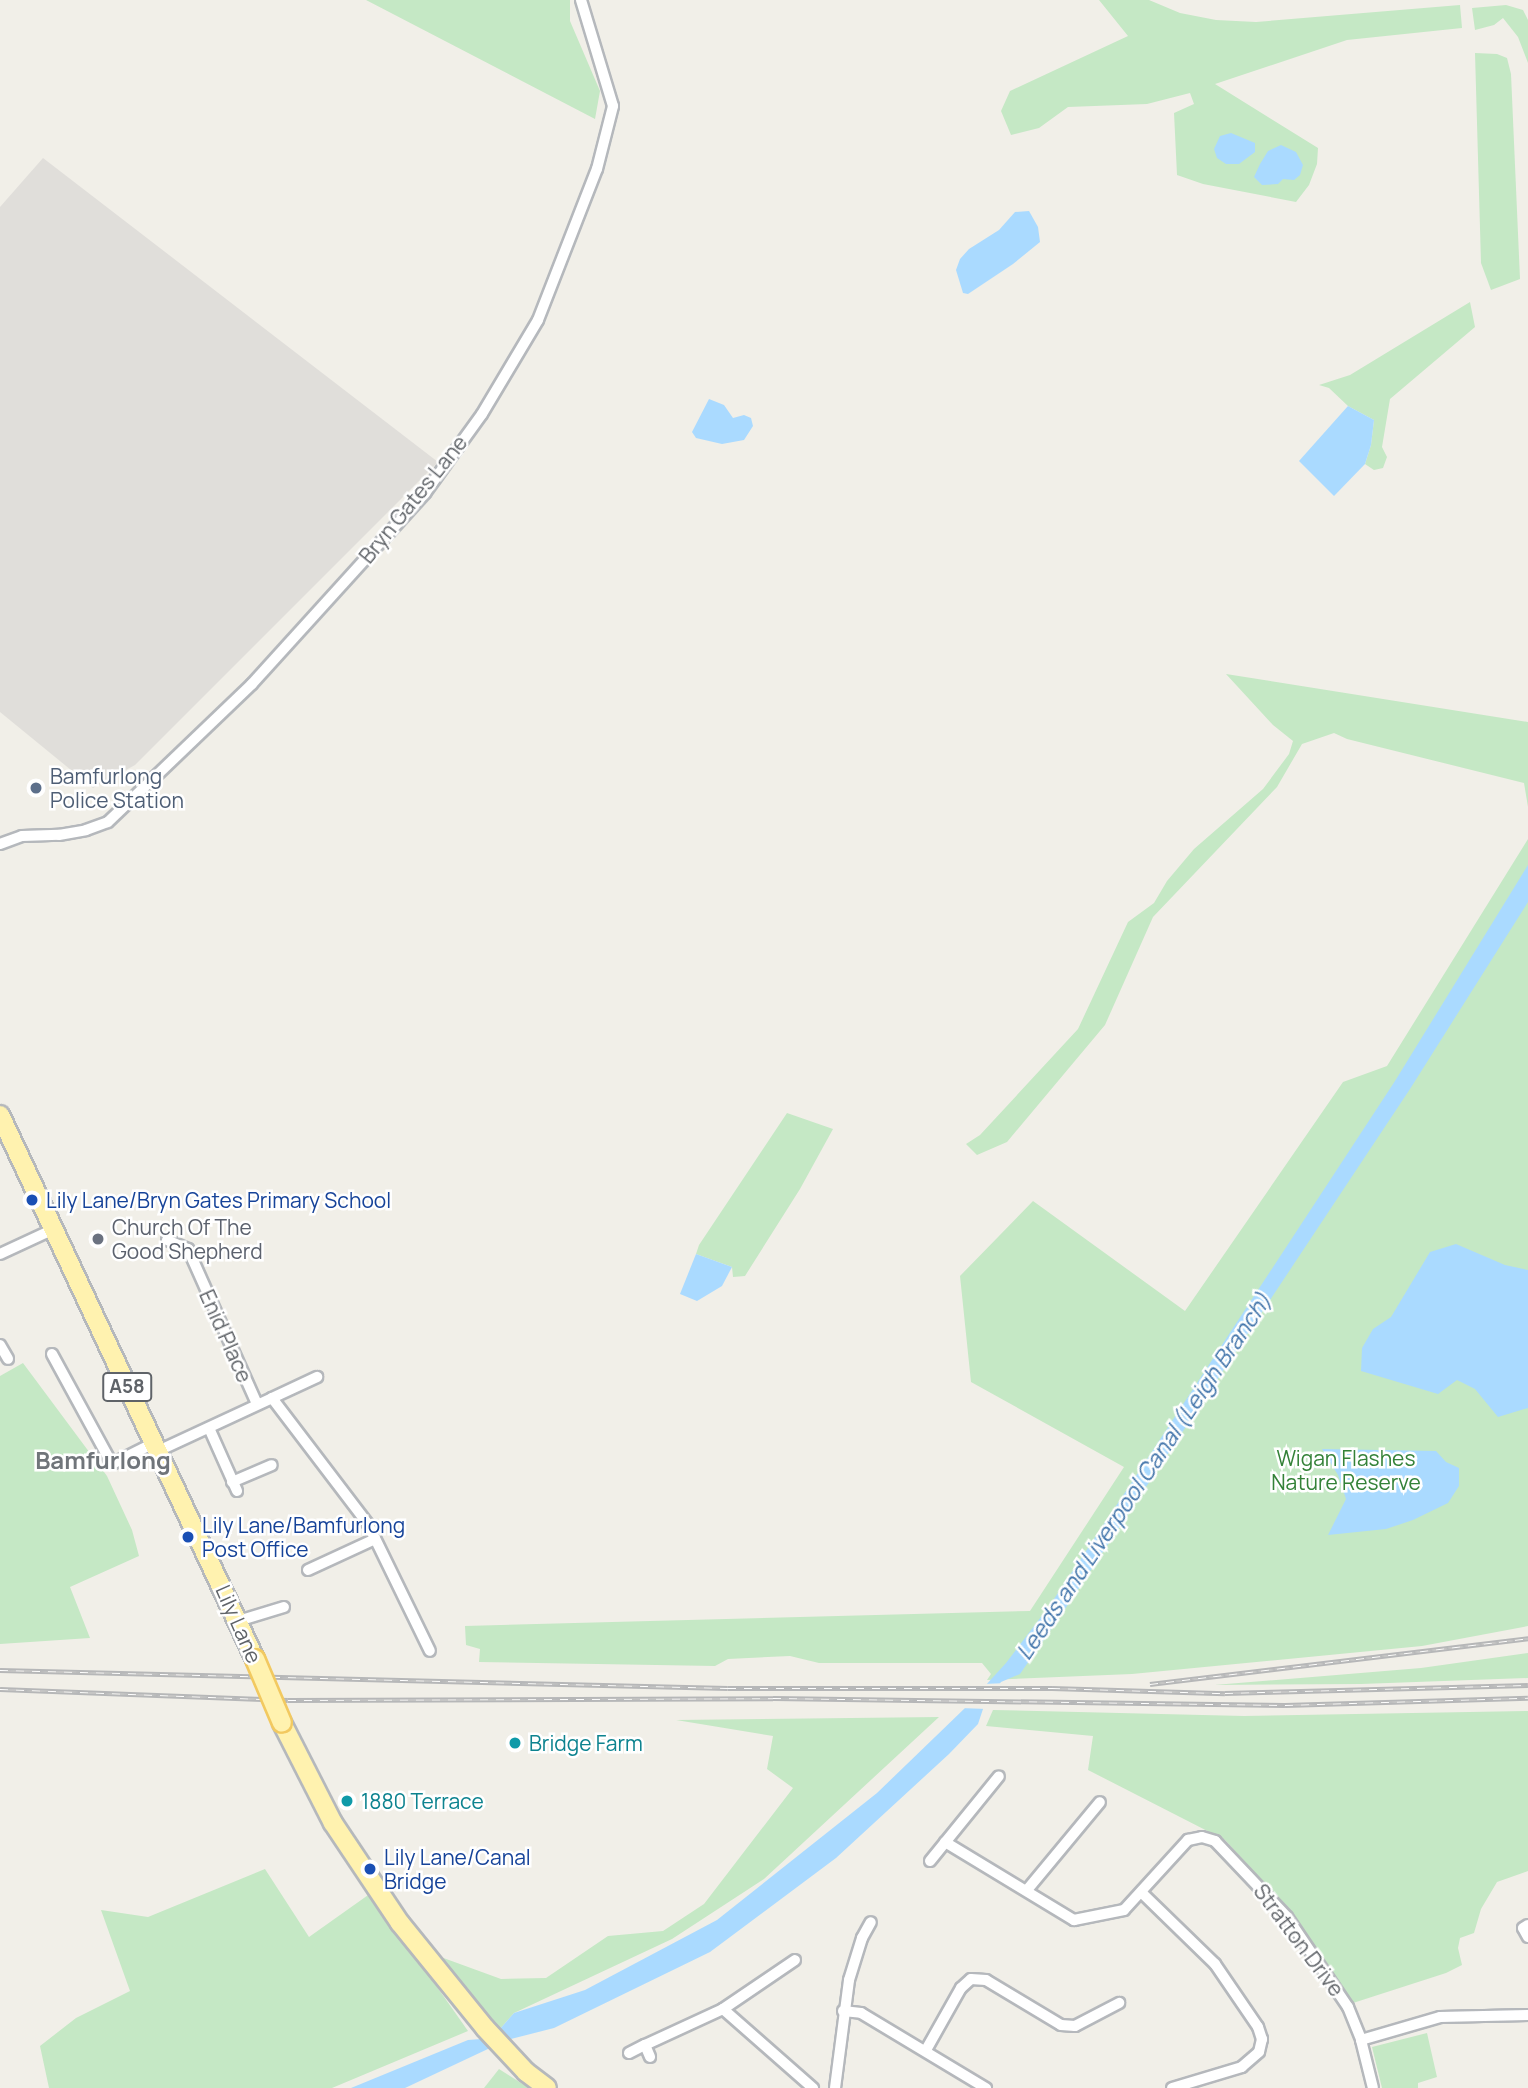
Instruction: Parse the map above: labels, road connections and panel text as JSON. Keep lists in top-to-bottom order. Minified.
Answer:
{"streets":{"main road":["A58","Lily Lane"],"street":["Bryn Gates Lane","Enid Place","Stratton Drive"]},"districts":["Bamfurlong"],"water":["Leeds and Liverpool Canal (Leigh Branch)"],"parks":["Wigan Flashes Nature Reserve"],"places":["Bamfurlong Police Station","Lily Lane/Bryn Gates Primary School","Church Of The Good Shepherd","Lily Lane/Bamfurlong Post Office","Bridge Farm","1880 Terrace","Lily Lane/Canal Bridge"]}
